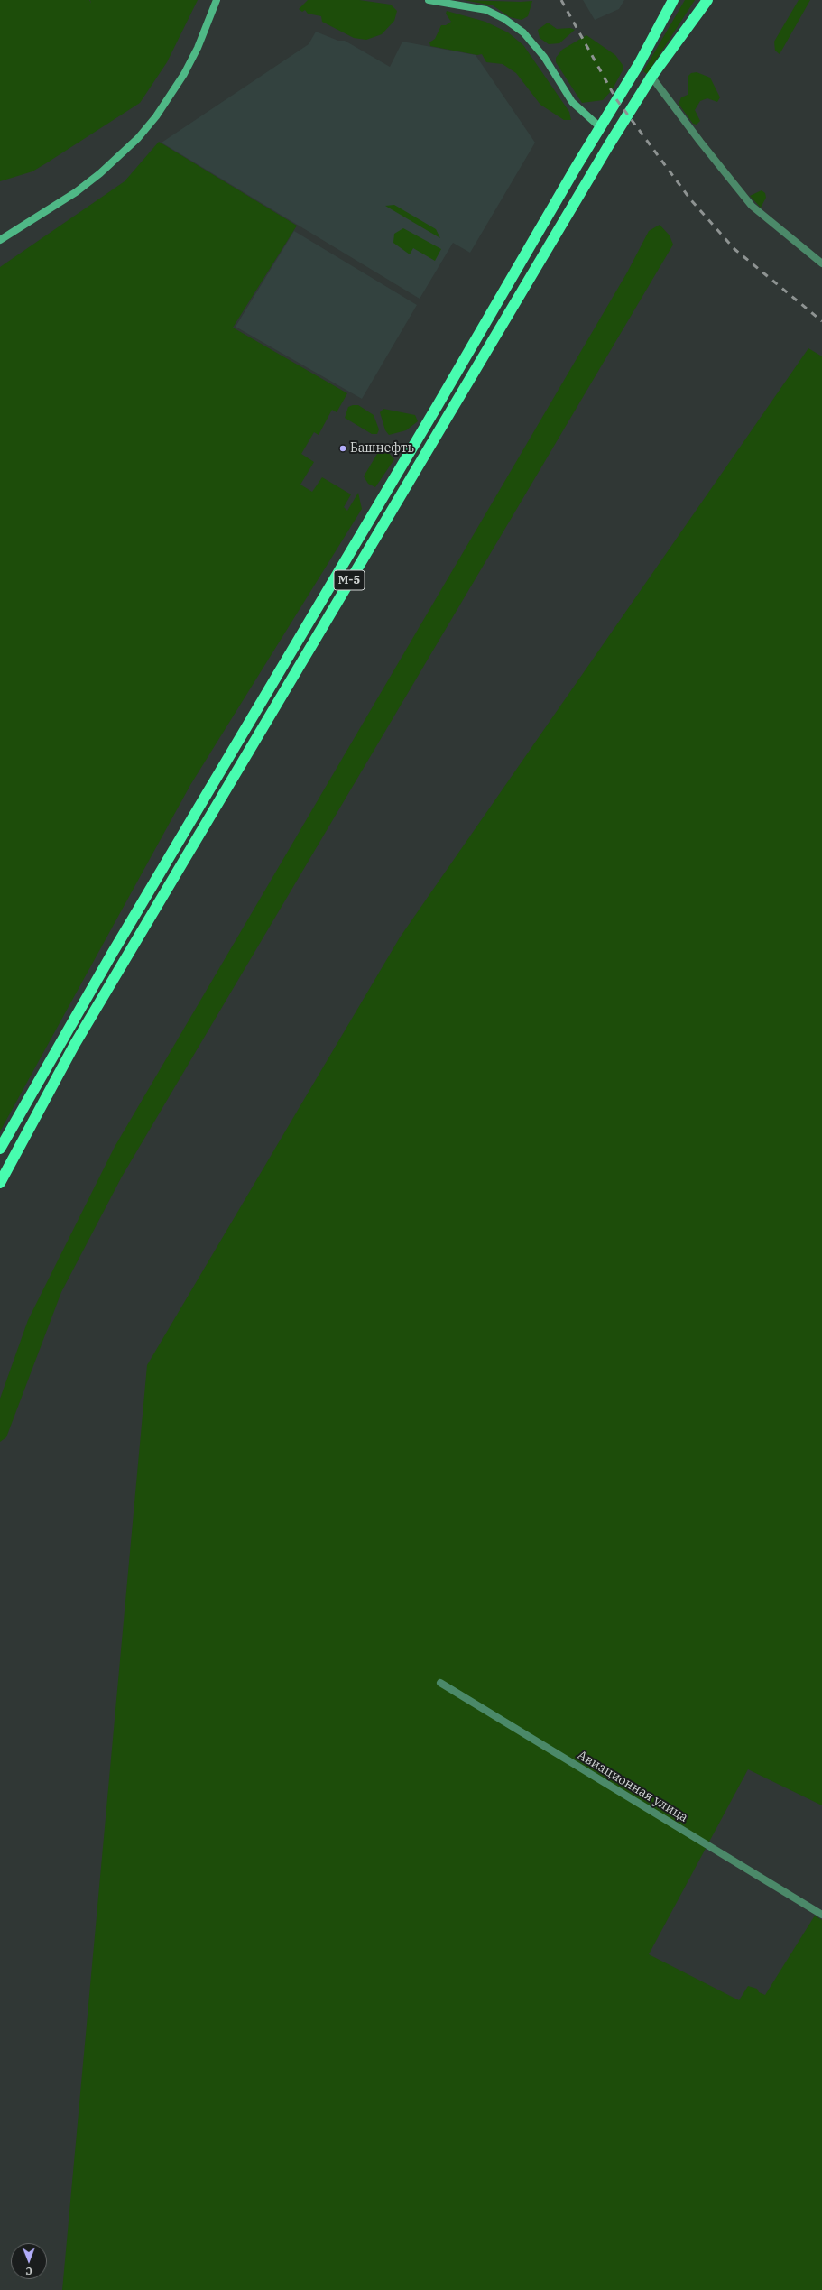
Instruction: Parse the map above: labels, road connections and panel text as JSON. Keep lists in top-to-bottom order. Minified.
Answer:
{"streets":{"highway":["М-5"],"street":["Авиационная улица"]},"places":["Башнефть"],"north":"bottom"}
